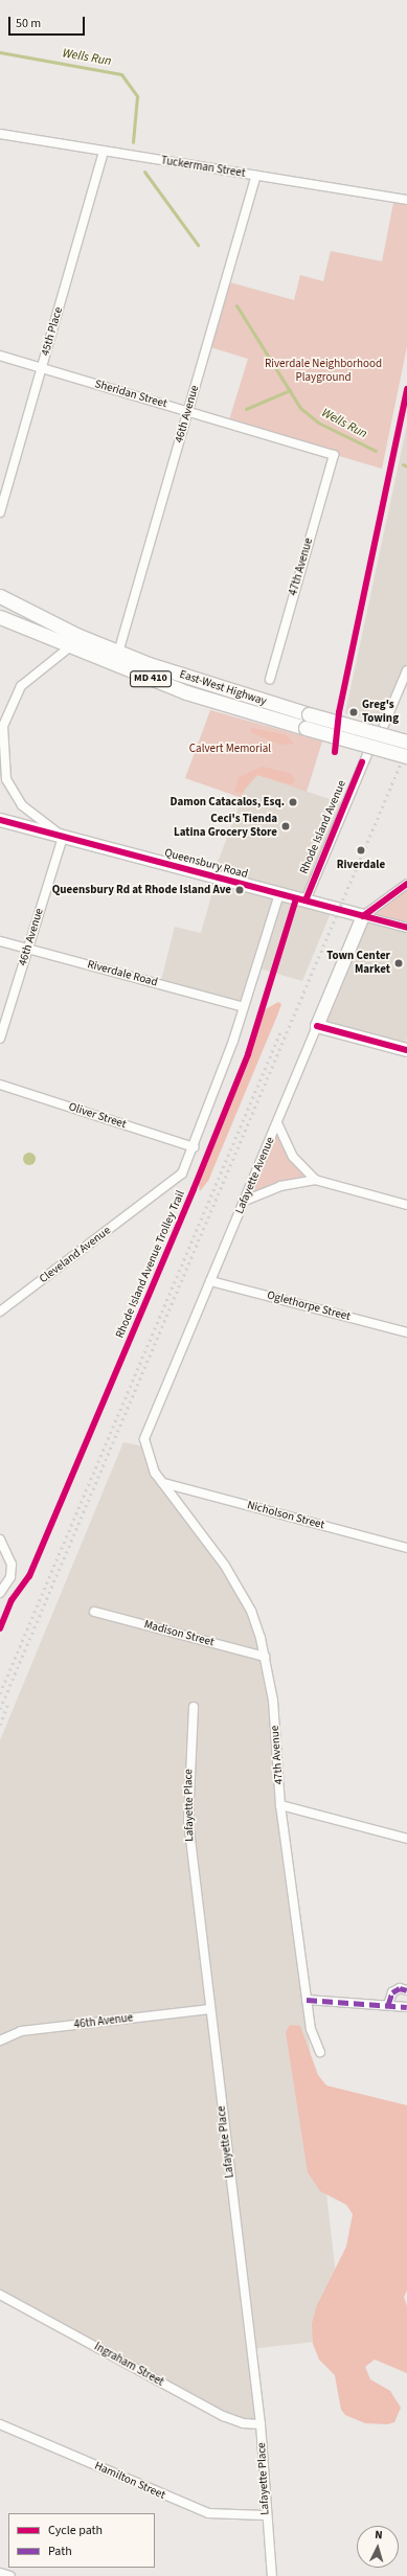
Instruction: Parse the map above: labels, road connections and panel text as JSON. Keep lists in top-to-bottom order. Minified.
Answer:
{"streets":{"main road":["MD 410","East-West Highway"],"street":["Tuckerman Street","45th Place","Sheridan Street","46th Avenue","47th Avenue","Rhode Island Avenue","Queensbury Road","Riverdale Road","Oliver Street","Lafayette Avenue","Cleveland Avenue","Oglethorpe Street","Nicholson Street","Madison Street","Lafayette Place","Ingraham Street","Hamilton Street"],"cycle path":["Rhode Island Avenue Trolley Trail"]},"crossings":[["Tuckerman Street","45th Place"],["Tuckerman Street","46th Avenue"],["45th Place","Sheridan Street"],["Sheridan Street","46th Avenue"],["Sheridan Street","47th Avenue"],["46th Avenue","East-West Highway"],["46th Avenue","Queensbury Road"],["46th Avenue","Riverdale Road"],["46th Avenue","Lafayette Place"],["47th Avenue","Lafayette Avenue"],["47th Avenue","Nicholson Street"],["47th Avenue","Madison Street"],["Rhode Island Avenue","Queensbury Road"],["Queensbury Road","Lafayette Avenue"],["Oliver Street","Cleveland Avenue"],["Lafayette Avenue","Oglethorpe Street"],["Lafayette Avenue","Nicholson Street"],["Lafayette Place","Ingraham Street"],["Lafayette Place","Hamilton Street"]],"water":["Wells Run"],"parks":["Riverdale Neighborhood Playground","Calvert Memorial"],"places":["Greg's Towing","Damon Catacalos, Esq.","Ceci's Tienda Latina Grocery Store","Riverdale","Queensbury Rd at Rhode Island Ave","Town Center Market"],"legend":["Cycle path","Path"],"scale_bar":"50 m","north":"top"}
